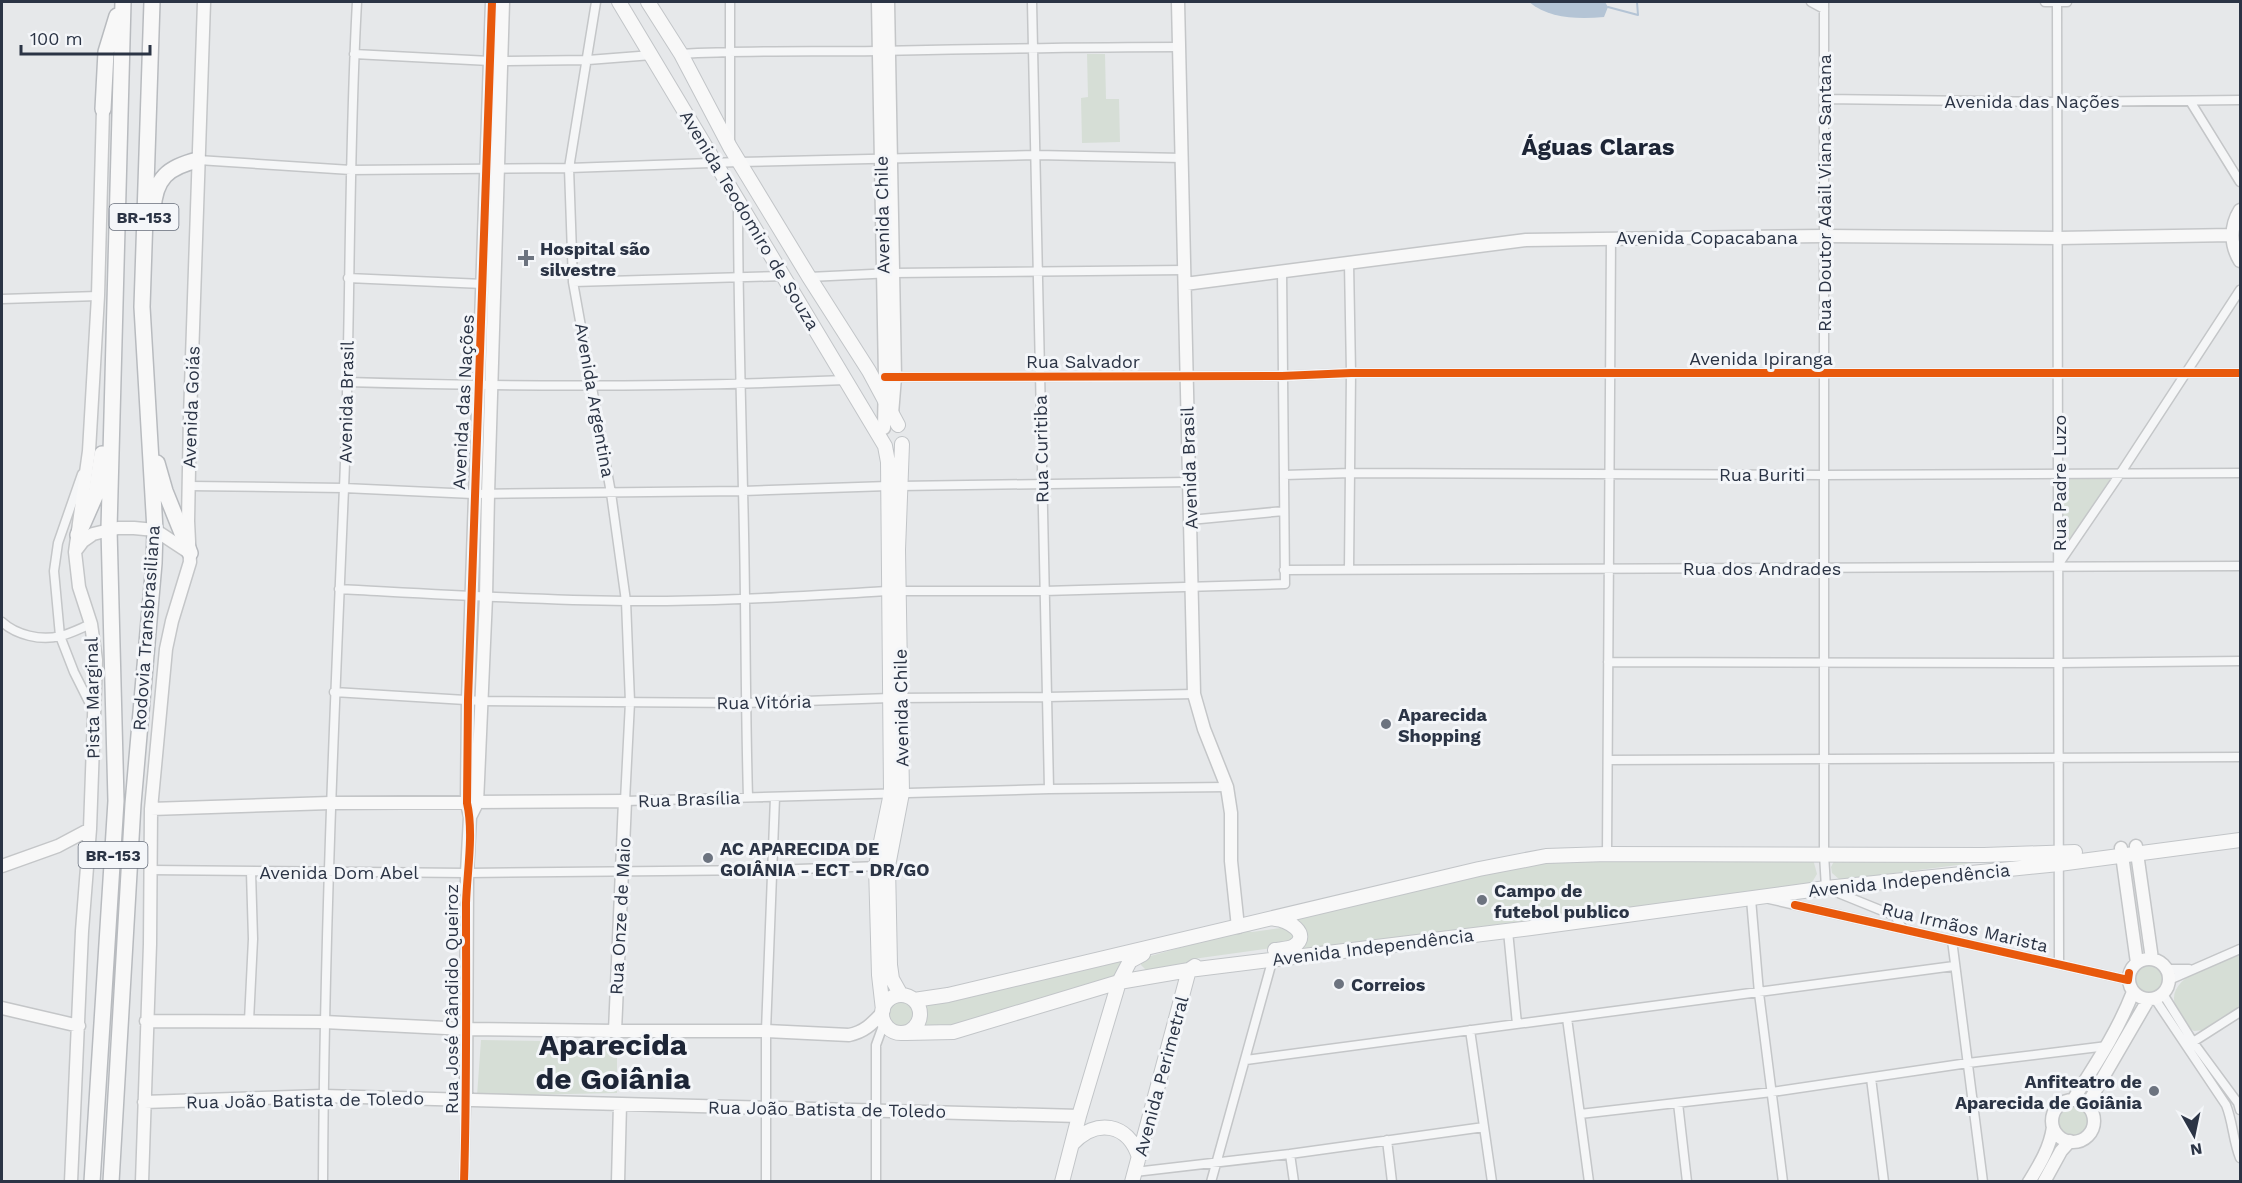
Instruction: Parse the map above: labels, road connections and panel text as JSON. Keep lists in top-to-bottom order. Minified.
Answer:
{"streets":{"highway":["BR-153","Rodovia Transbrasiliana"],"main road":["Avenida Chile","Avenida Teodomiro de Souza","Avenida Independência","Avenida Perimetral"],"street":["Avenida das Nações","Rua Doutor Adail Viana Santana","Avenida Copacabana","Avenida Ipiranga","Rua Salvador","Avenida Argentina","Avenida Brasil","Avenida Goiás","Rua Curitiba","Rua Buriti","Rua Padre Luzo","Rua dos Andrades","Pista Marginal","Rua Vitória","Rua Brasília","Avenida Dom Abel","Rua Onze de Maio","Rua Irmãos Marista","Rua José Cândido Queiroz","Rua João Batista de Toledo"]},"crossings":[["Avenida das Nações","Rua Doutor Adail Viana Santana"],["Avenida das Nações","Rua Padre Luzo"],["Avenida das Nações","Rua Vitória"],["Avenida das Nações","Rua Brasília"],["Avenida das Nações","Rua José Cândido Queiroz"],["Rua Doutor Adail Viana Santana","Avenida Copacabana"],["Rua Doutor Adail Viana Santana","Avenida Ipiranga"],["Rua Doutor Adail Viana Santana","Rua Buriti"],["Rua Doutor Adail Viana Santana","Rua dos Andrades"],["Rua Doutor Adail Viana Santana","Avenida Independência"],["Avenida Chile","Avenida Teodomiro de Souza"],["Avenida Chile","Rua Salvador"],["Avenida Chile","Rua Vitória"],["Avenida Chile","Rua Brasília"],["Avenida Chile","Avenida Dom Abel"],["Avenida Copacabana","Avenida Brasil"],["Avenida Copacabana","Rua Padre Luzo"],["Avenida Ipiranga","Rua Salvador"],["Avenida Ipiranga","Rua Padre Luzo"],["Rua Salvador","Avenida Brasil"],["Rua Salvador","Rua Curitiba"],["Avenida Argentina","Rua Vitória"],["Avenida Argentina","Rua Brasília"],["Avenida Argentina","Rua Onze de Maio"],["Avenida Brasil","Rua Vitória"],["Avenida Brasil","Rua Brasília"],["Avenida Brasil","Avenida Dom Abel"],["Avenida Brasil","Avenida Independência"],["Avenida Brasil","Rua João Batista de Toledo"],["Avenida Goiás","Rua Brasília"],["Avenida Goiás","Avenida Dom Abel"],["Avenida Goiás","Rua João Batista de Toledo"],["Rua Curitiba","Rua Vitória"],["Rua Curitiba","Rua Brasília"],["Rua Buriti","Rua Padre Luzo"],["Rua Padre Luzo","Rua dos Andrades"],["Rua Padre Luzo","Avenida Independência"],["Rua Padre Luzo","Rua Irmãos Marista"],["Rua Brasília","Rua Onze de Maio"],["Rua Brasília","Rua José Cândido Queiroz"],["Avenida Dom Abel","Rua Onze de Maio"],["Avenida Dom Abel","Rua José Cândido Queiroz"],["Avenida Independência","Rua Irmãos Marista"],["Avenida Independência","Avenida Perimetral"],["Rua José Cândido Queiroz","Rua João Batista de Toledo"]],"districts":["Águas Claras","Aparecida de Goiânia"],"places":{"health":["Hospital são silvestre"],"other":["Aparecida Shopping","AC APARECIDA DE GOIÂNIA - ECT - DR/GO","Campo de futebol publico","Correios","Anfiteatro de Aparecida de Goiânia"]},"scale_bar":"100 m","north":"bottom"}
